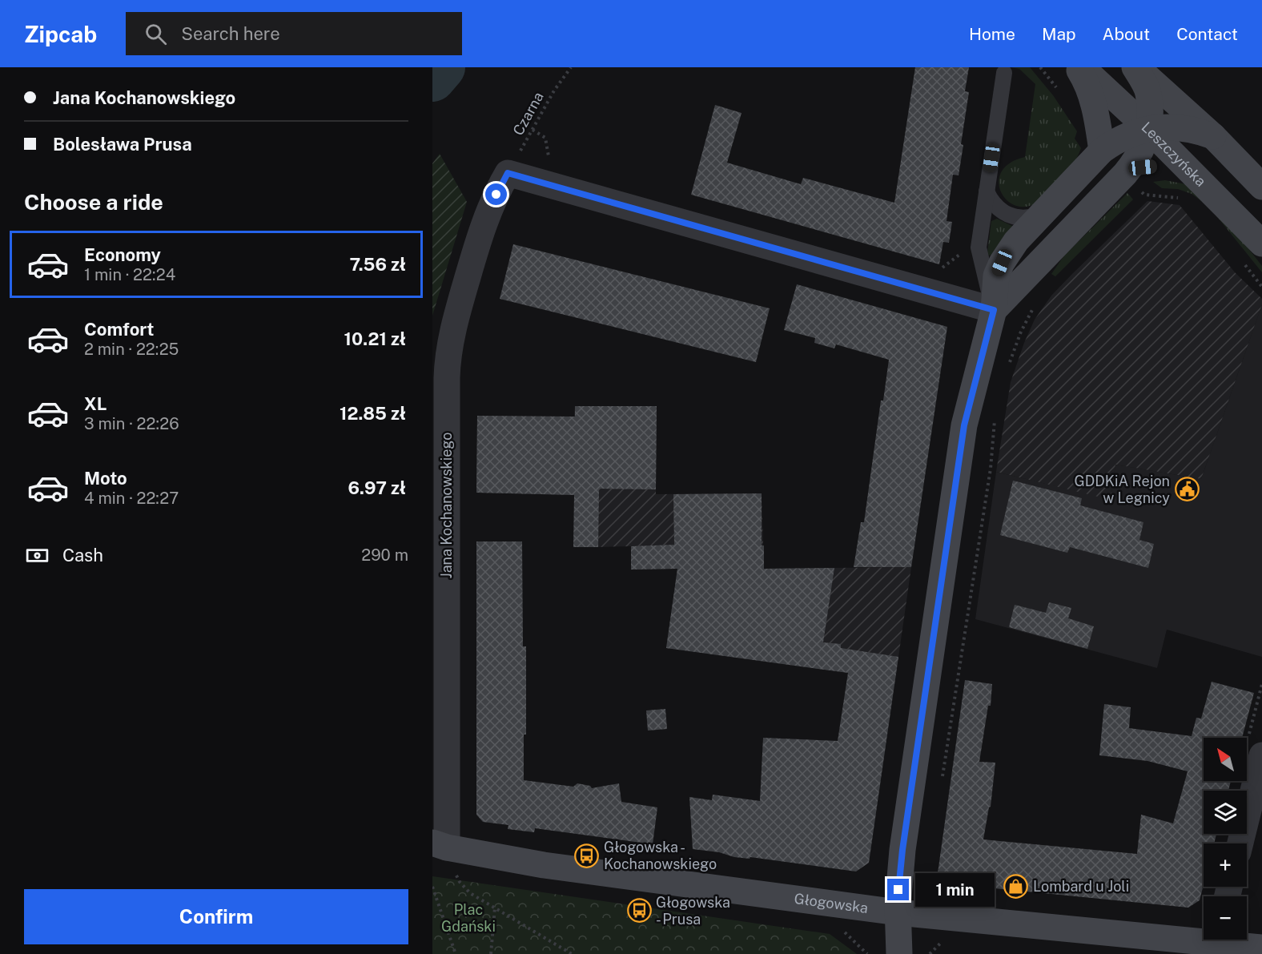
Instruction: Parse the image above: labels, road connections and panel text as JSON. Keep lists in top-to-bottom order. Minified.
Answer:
{"streets":{"street":["Leszczyńska","Jana Kochanowskiego","Głogowska"],"path":["Czarna"]},"crossings":[["Czarna","Jana Kochanowskiego"],["Jana Kochanowskiego","Głogowska"]],"parks":["Plac Gdański"],"places":{"public building":["GDDKiA Rejon w Legnicy"],"bus stop":["Głogowska - Kochanowskiego","Głogowska - Prusa"],"shop":["Lombard u Joli"]},"north":"top left","page":{"header":"Zipcab","search":"Search here","nav":["Home","Map","About","Contact"],"banner":["Jana Kochanowskiego","Bolesława Prusa"],"heading":"Choose a ride","list":[{"name":"Economy","note":"1 min · 22:24","value":"7.56 zł"},{"name":"Comfort","note":"2 min · 22:25","value":"10.21 zł"},{"name":"XL","note":"3 min · 22:26","value":"12.85 zł"},{"name":"Moto","note":"4 min · 22:27","value":"6.97 zł"}],"pay":["Cash","290 m"],"map_buttons":["+","−"],"bubble":"1 min","buttons":"Confirm"}}
